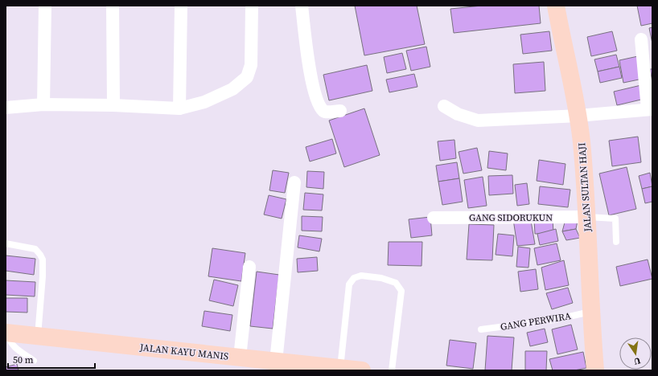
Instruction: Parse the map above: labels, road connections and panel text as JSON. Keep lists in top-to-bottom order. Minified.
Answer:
{"streets":{"street":["JALAN SULTAN HAJI","GANG SIDORUKUN","JALAN KAYU MANIS"],"lane":["GANG PERWIRA"]},"crossings":[["JALAN SULTAN HAJI","GANG SIDORUKUN"],["JALAN SULTAN HAJI","GANG PERWIRA"]],"scale_bar":"50 m","north":"bottom"}
